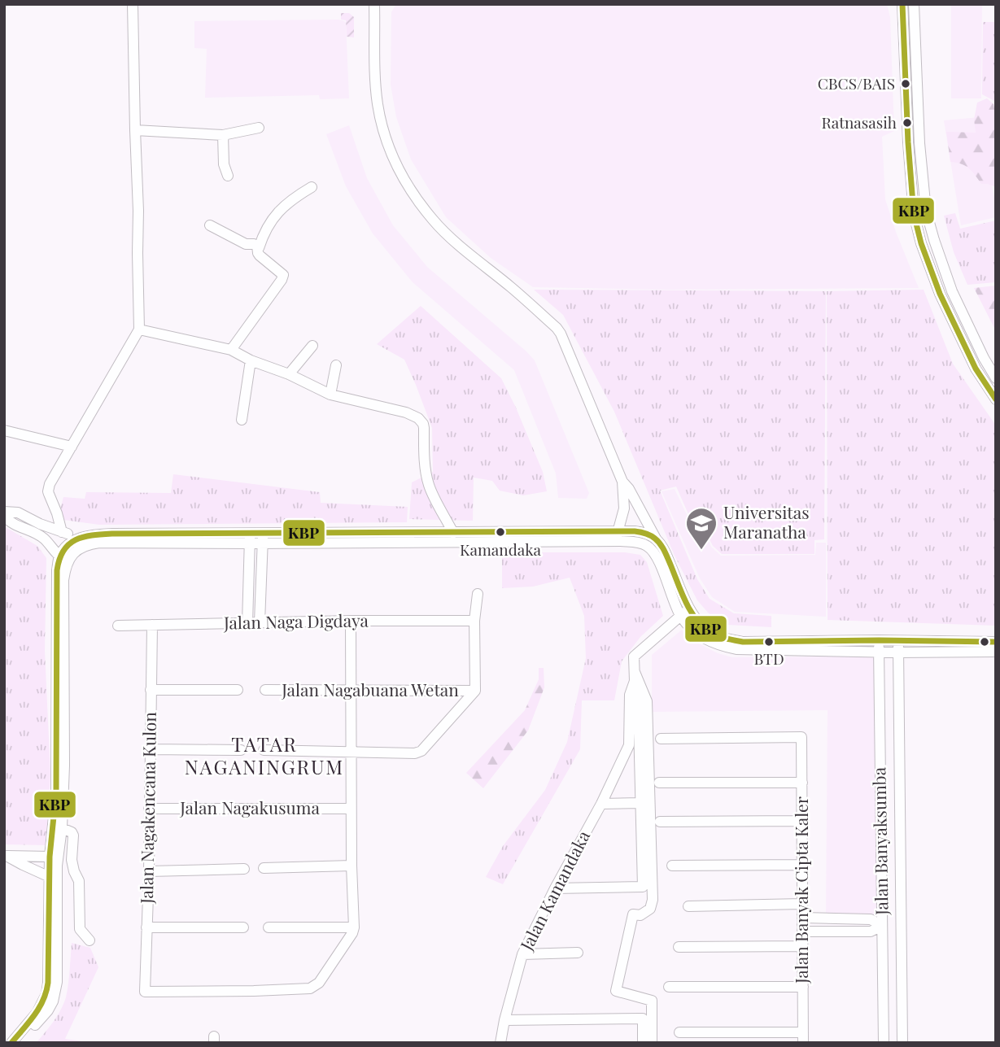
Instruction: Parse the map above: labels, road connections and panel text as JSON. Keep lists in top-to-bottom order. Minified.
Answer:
{"streets":{"street":["Jalan Naga Digdaya","Jalan Nagabuana Wetan","Jalan Nagakencana Kulon","Jalan Nagakusuma","Jalan Banyaksumba","Jalan Banyak Cipta Kaler","Jalan Kamandaka"]},"crossings":[["Jalan Naga Digdaya","Jalan Nagakencana Kulon"],["Jalan Nagakencana Kulon","Jalan Nagakusuma"]],"districts":["TATAR NAGANINGRUM"],"places":{"other":["CBCS/BAIS","Ratnasasih","Kamandaka","BTD"],"school or university":["Universitas Maranatha"]},"lines":["transit line KBP"]}
